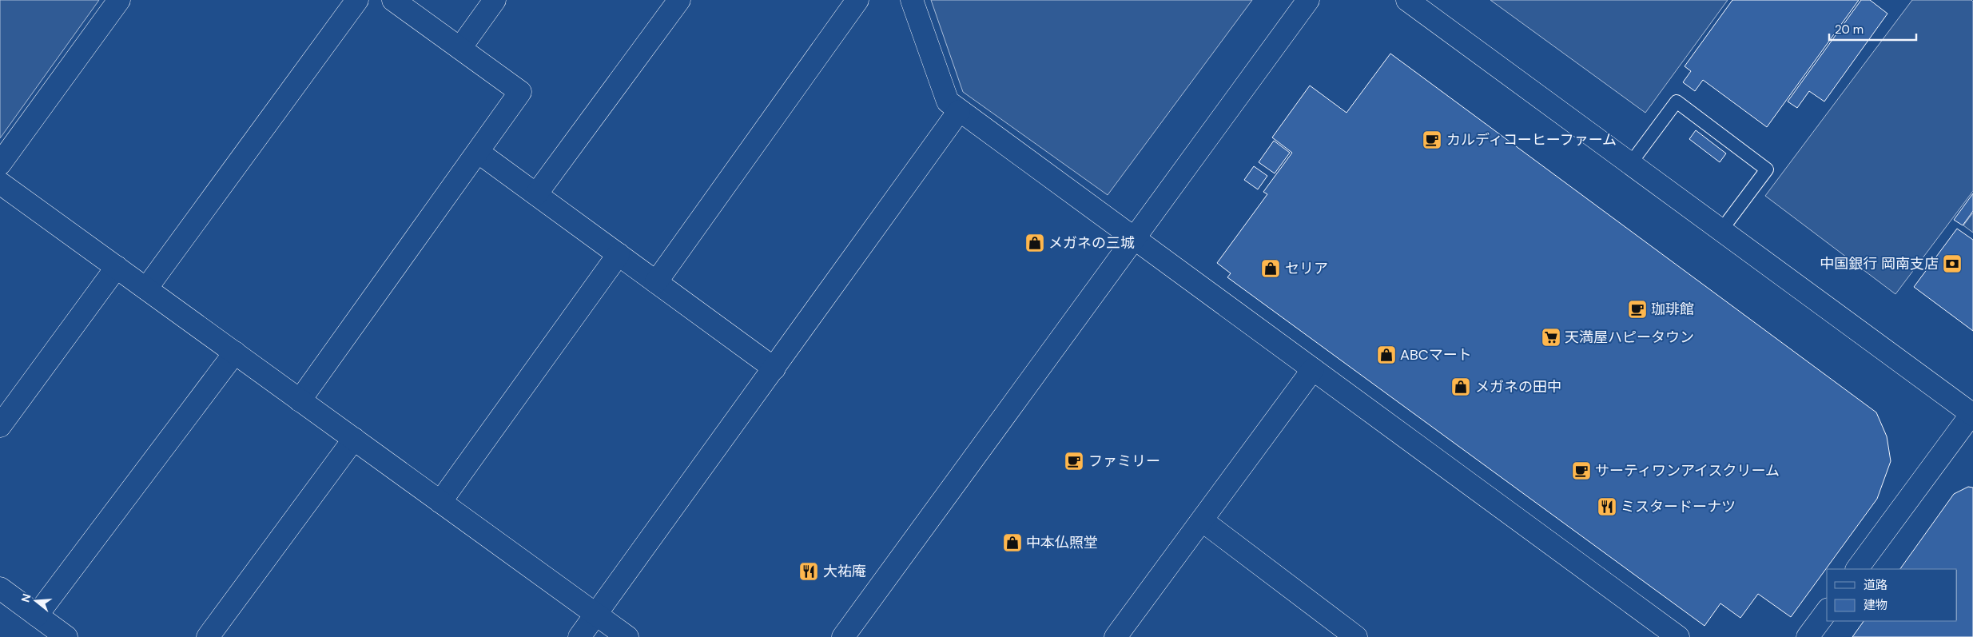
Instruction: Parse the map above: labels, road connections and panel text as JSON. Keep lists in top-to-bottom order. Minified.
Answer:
{"places":{"cafe":["カルディコーヒーファーム","珈琲館","ファミリー","サーティワンアイスクリーム"],"shop":["メガネの三城","セリア","ABCマート","メガネの田中","中本仏照堂"],"bank":["中国銀行 岡南支店"],"supermarket":["天満屋ハピータウン"],"restaurant":["ミスタードーナツ","大祐庵"]},"legend":["道路","建物"],"scale_bar":"20 m","north":"left"}
